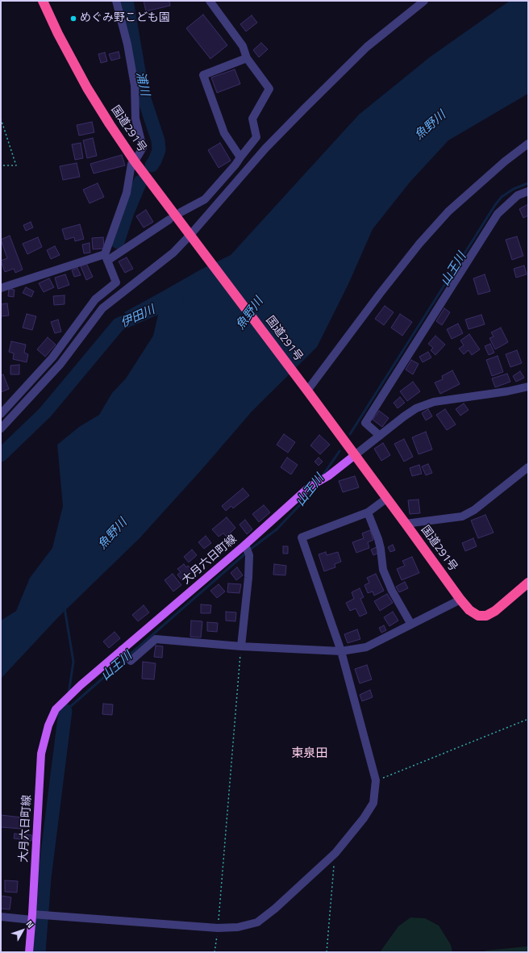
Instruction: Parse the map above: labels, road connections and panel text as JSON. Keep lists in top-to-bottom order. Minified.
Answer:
{"streets":{"highway":["国道291号"],"main road":["大月六日町線"]},"crossings":[["国道291号","大月六日町線"]],"districts":["東泉田"],"water":["浦川","魚野川","山王川","伊田川"],"places":["めぐみ野こども園"],"north":"top right"}
